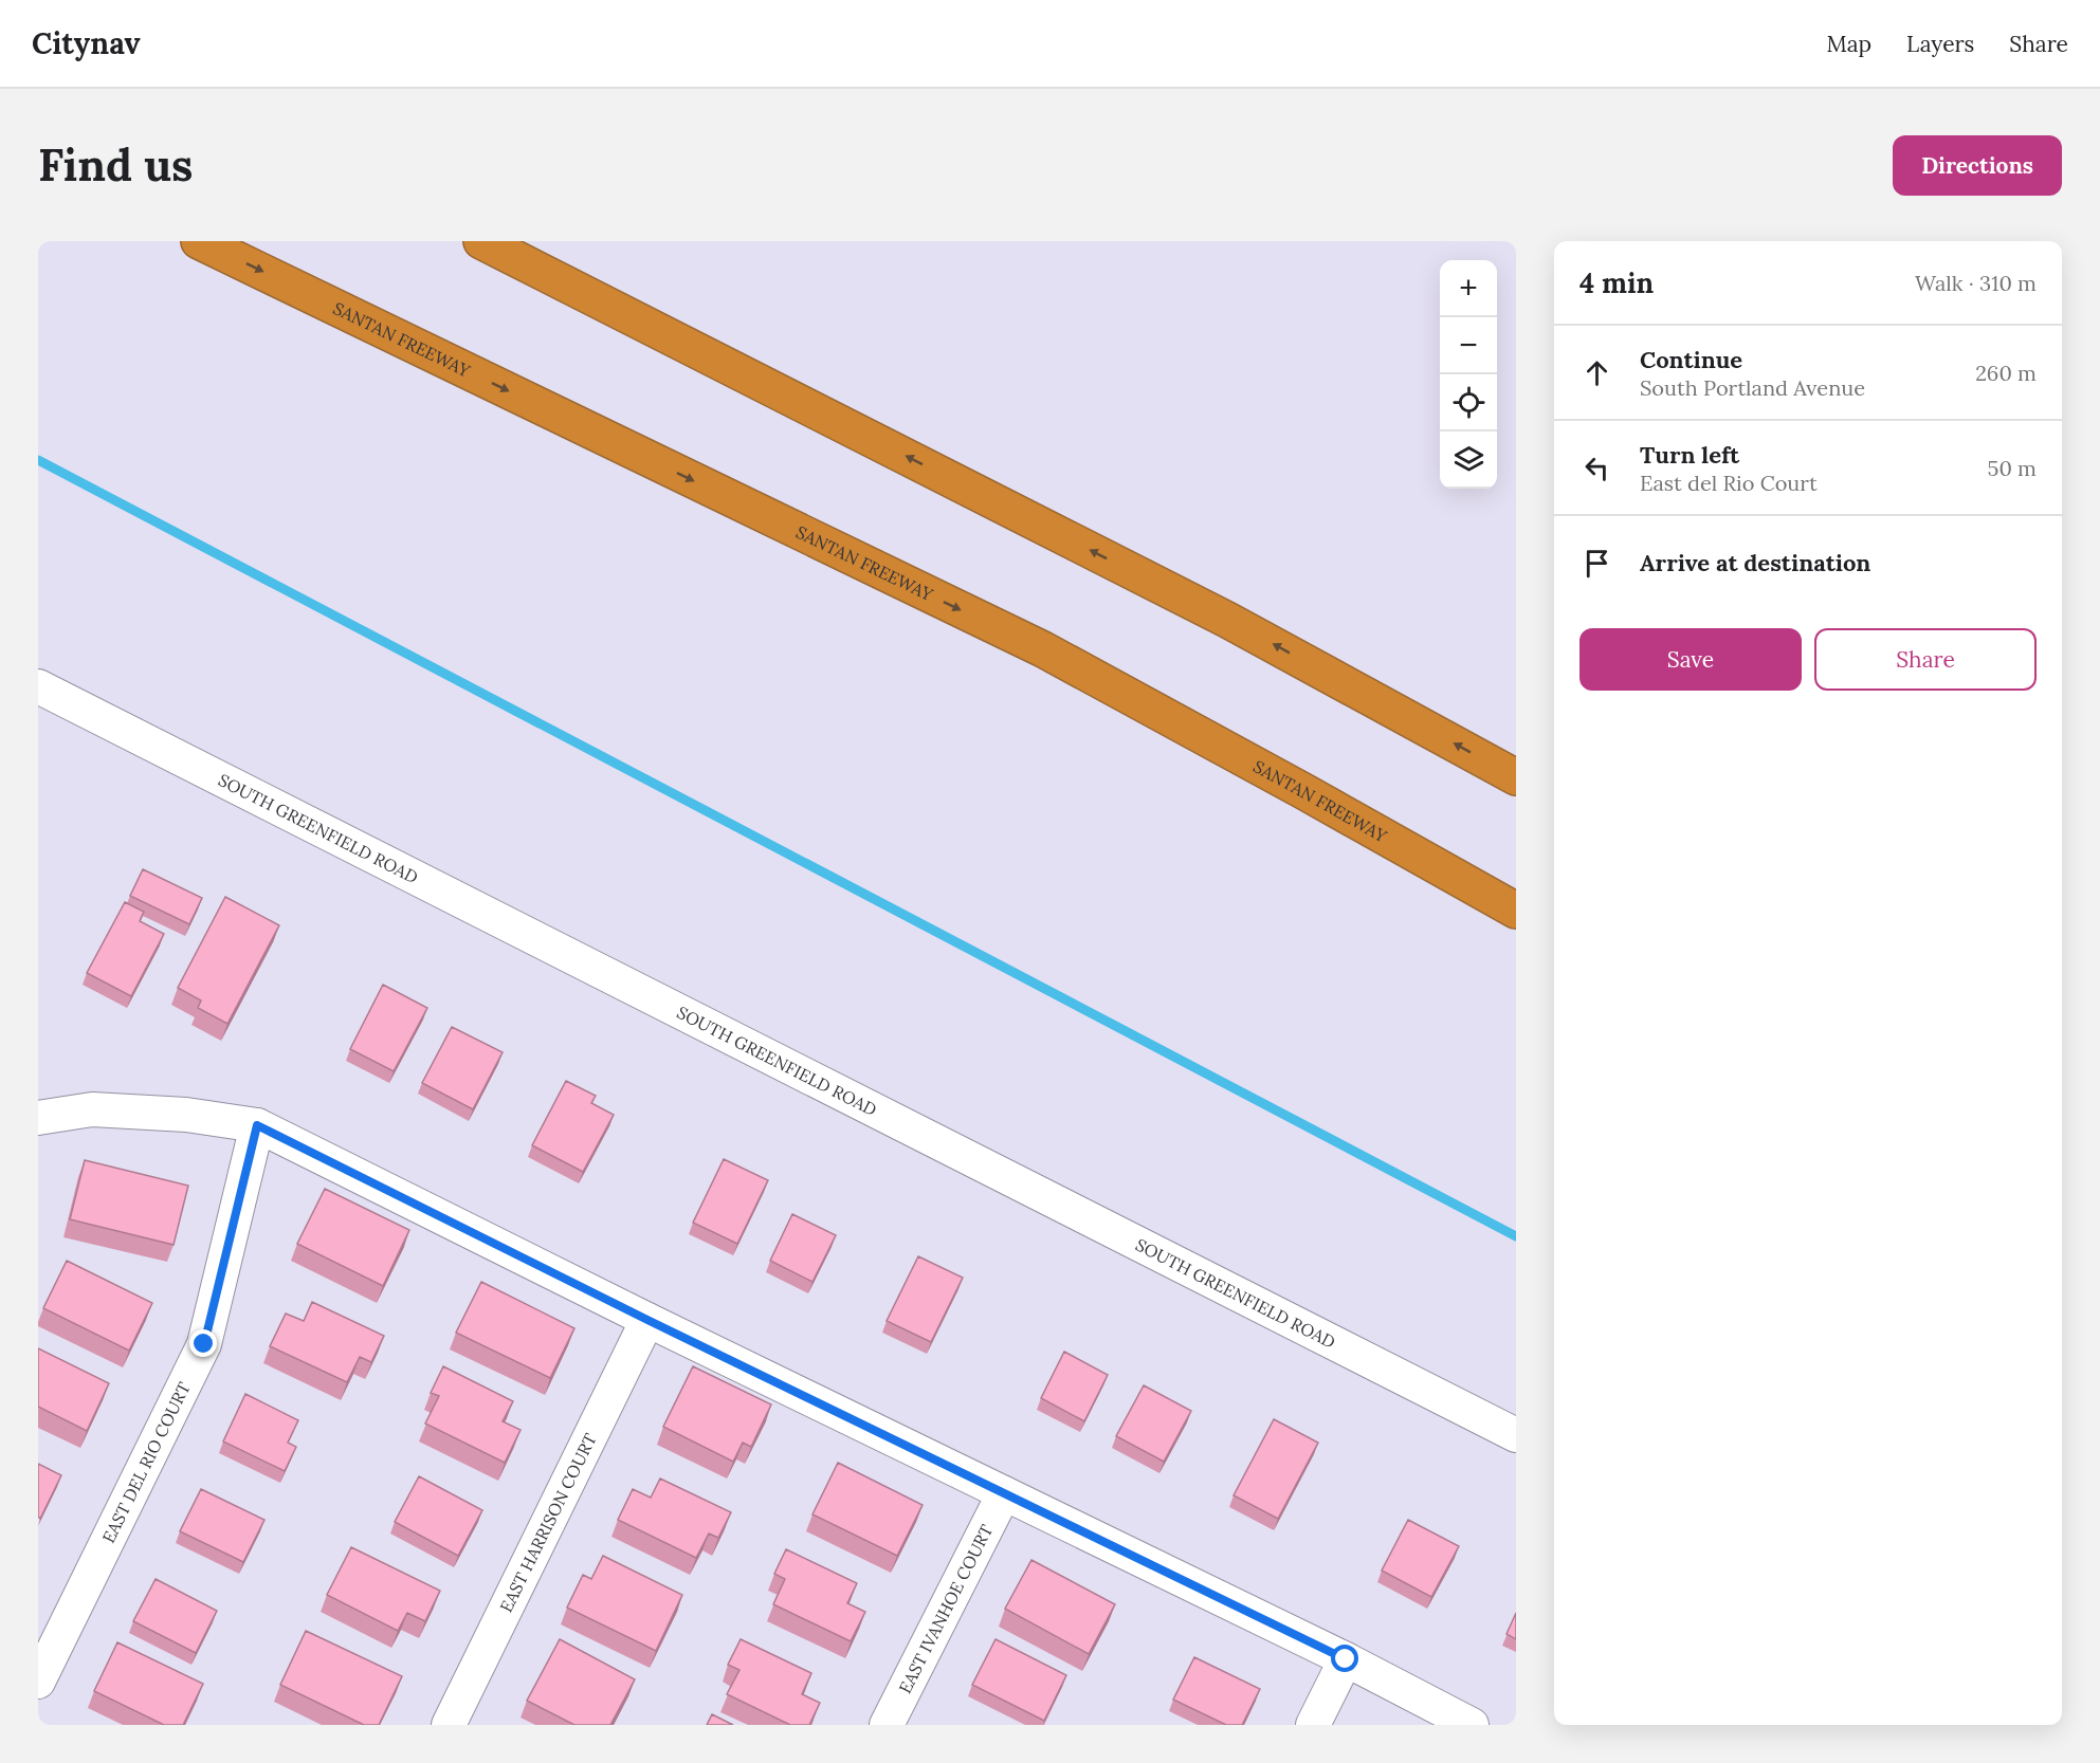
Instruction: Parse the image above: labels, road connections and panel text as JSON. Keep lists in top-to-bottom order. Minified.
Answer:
{"streets":{"highway":["SANTAN FREEWAY"],"street":["SOUTH GREENFIELD ROAD","EAST DEL RIO COURT","EAST HARRISON COURT","EAST IVANHOE COURT"]},"page":{"header":"Citynav","nav":["Map","Layers","Share"],"buttons":["Directions",["Save","Share"]],"title":"Find us","heading":["4 min","Walk · 310 m"],"map_buttons":["+","−"],"list":[["Continue","South Portland Avenue","260 m"],["Turn left","East del Rio Court","50 m"],"Arrive at destination"]}}
